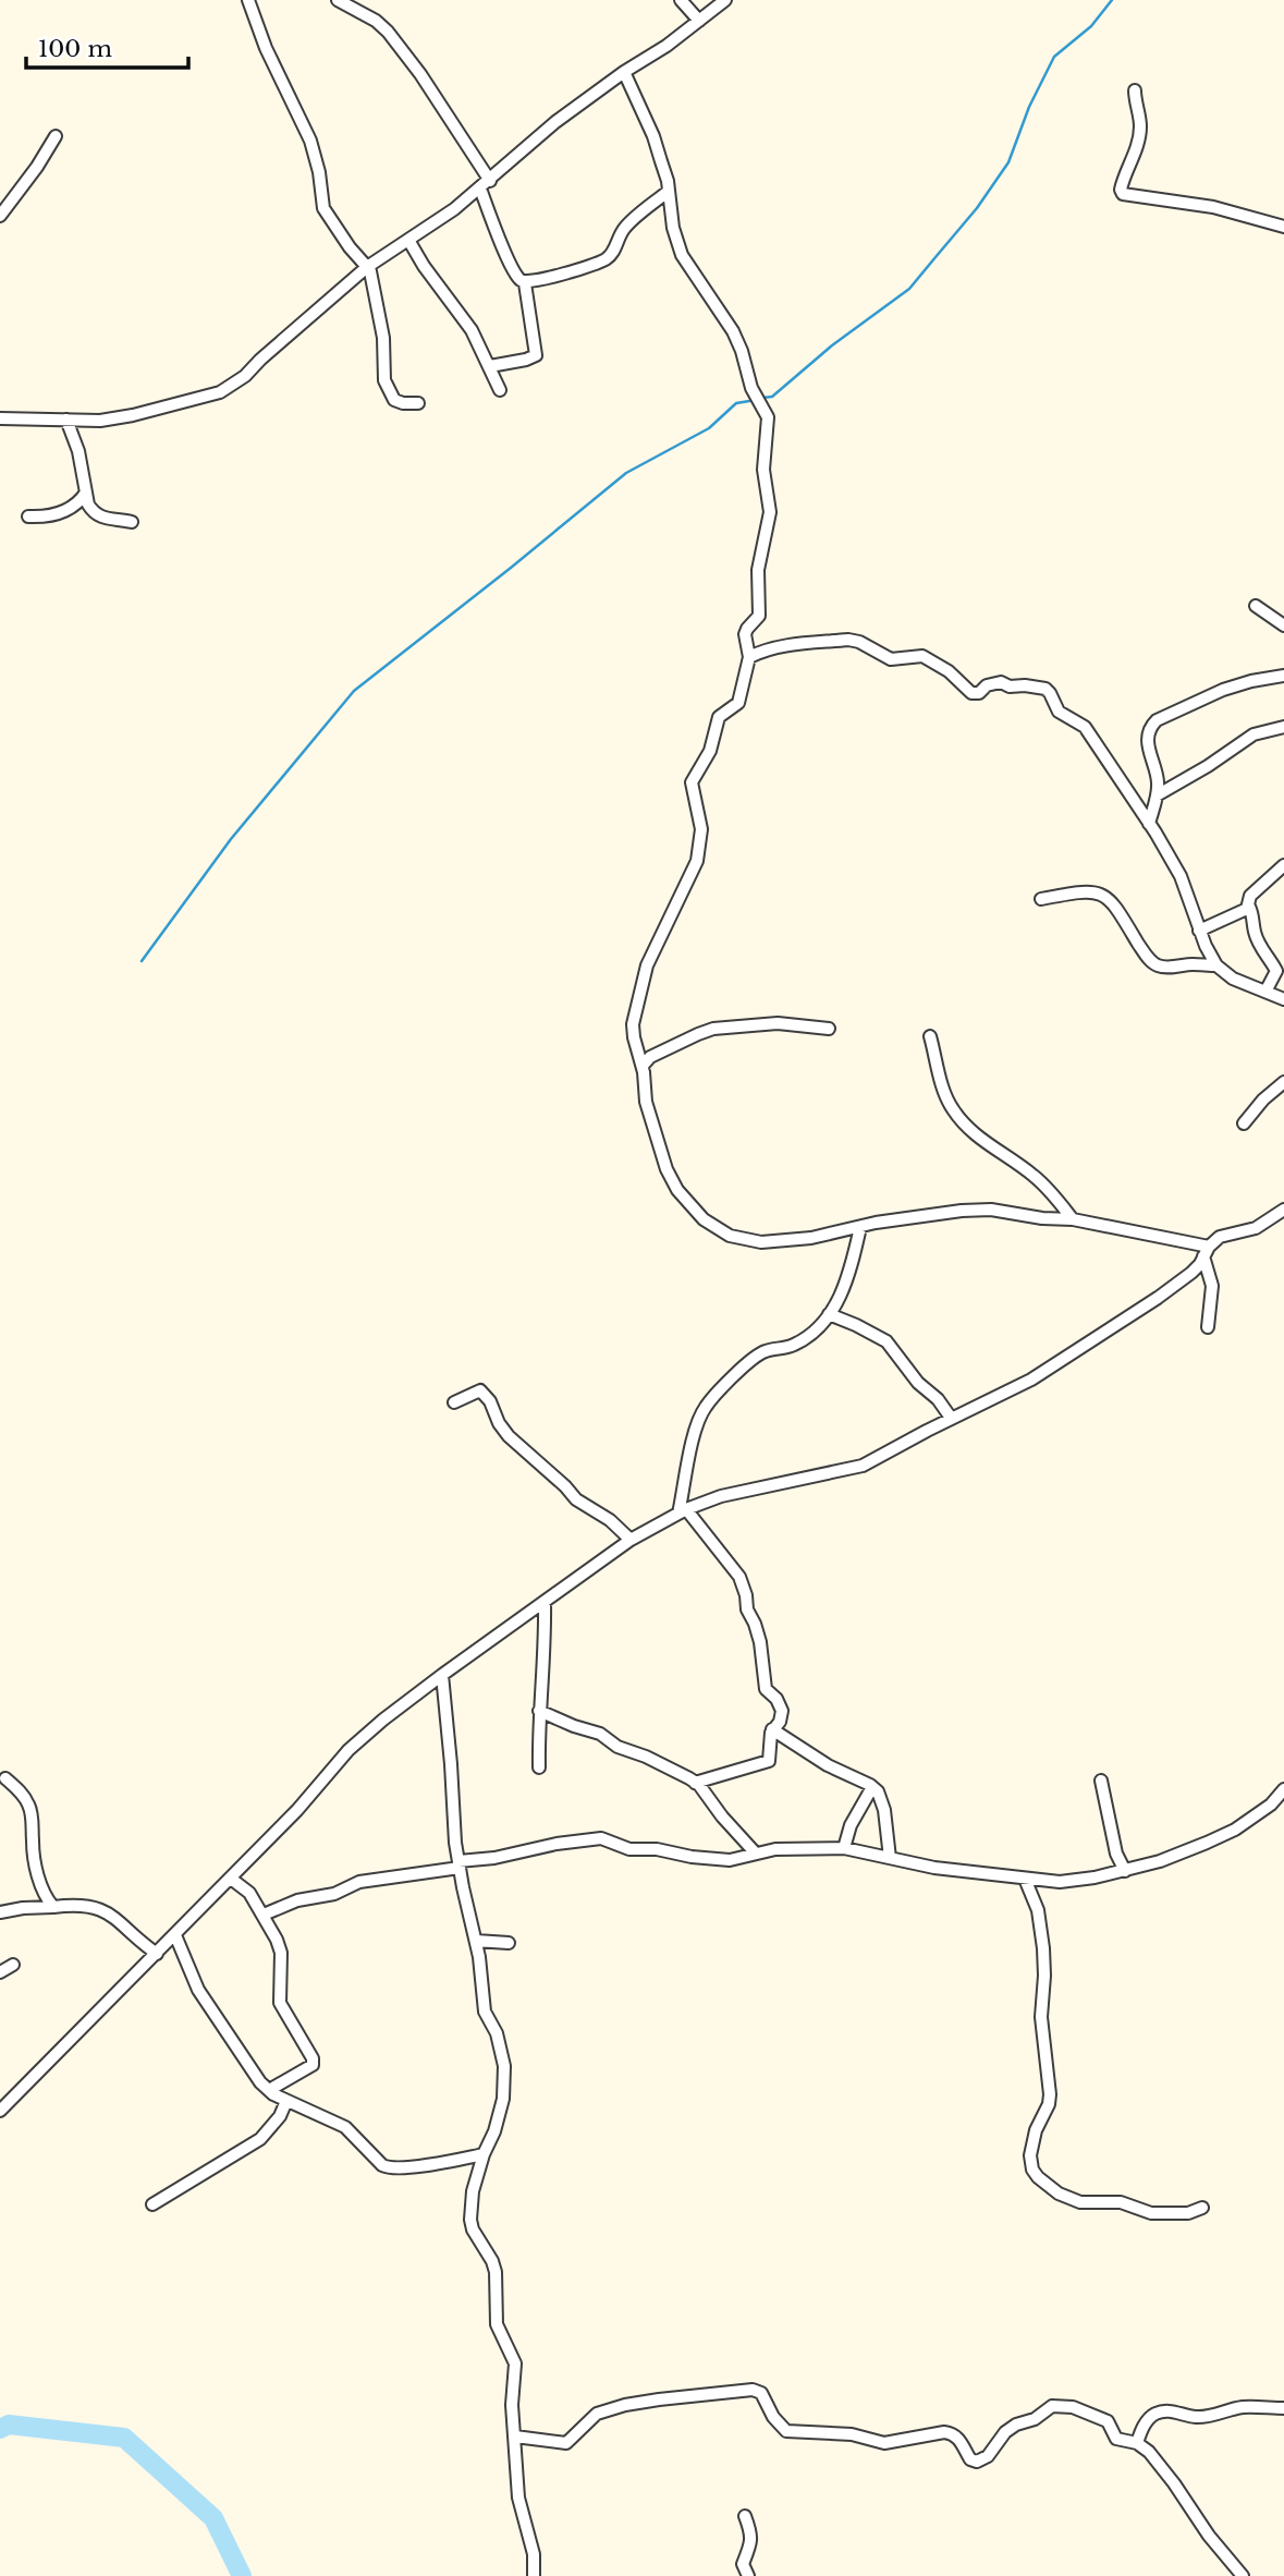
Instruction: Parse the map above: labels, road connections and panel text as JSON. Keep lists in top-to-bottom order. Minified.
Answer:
{"scale_bar":"100 m"}
